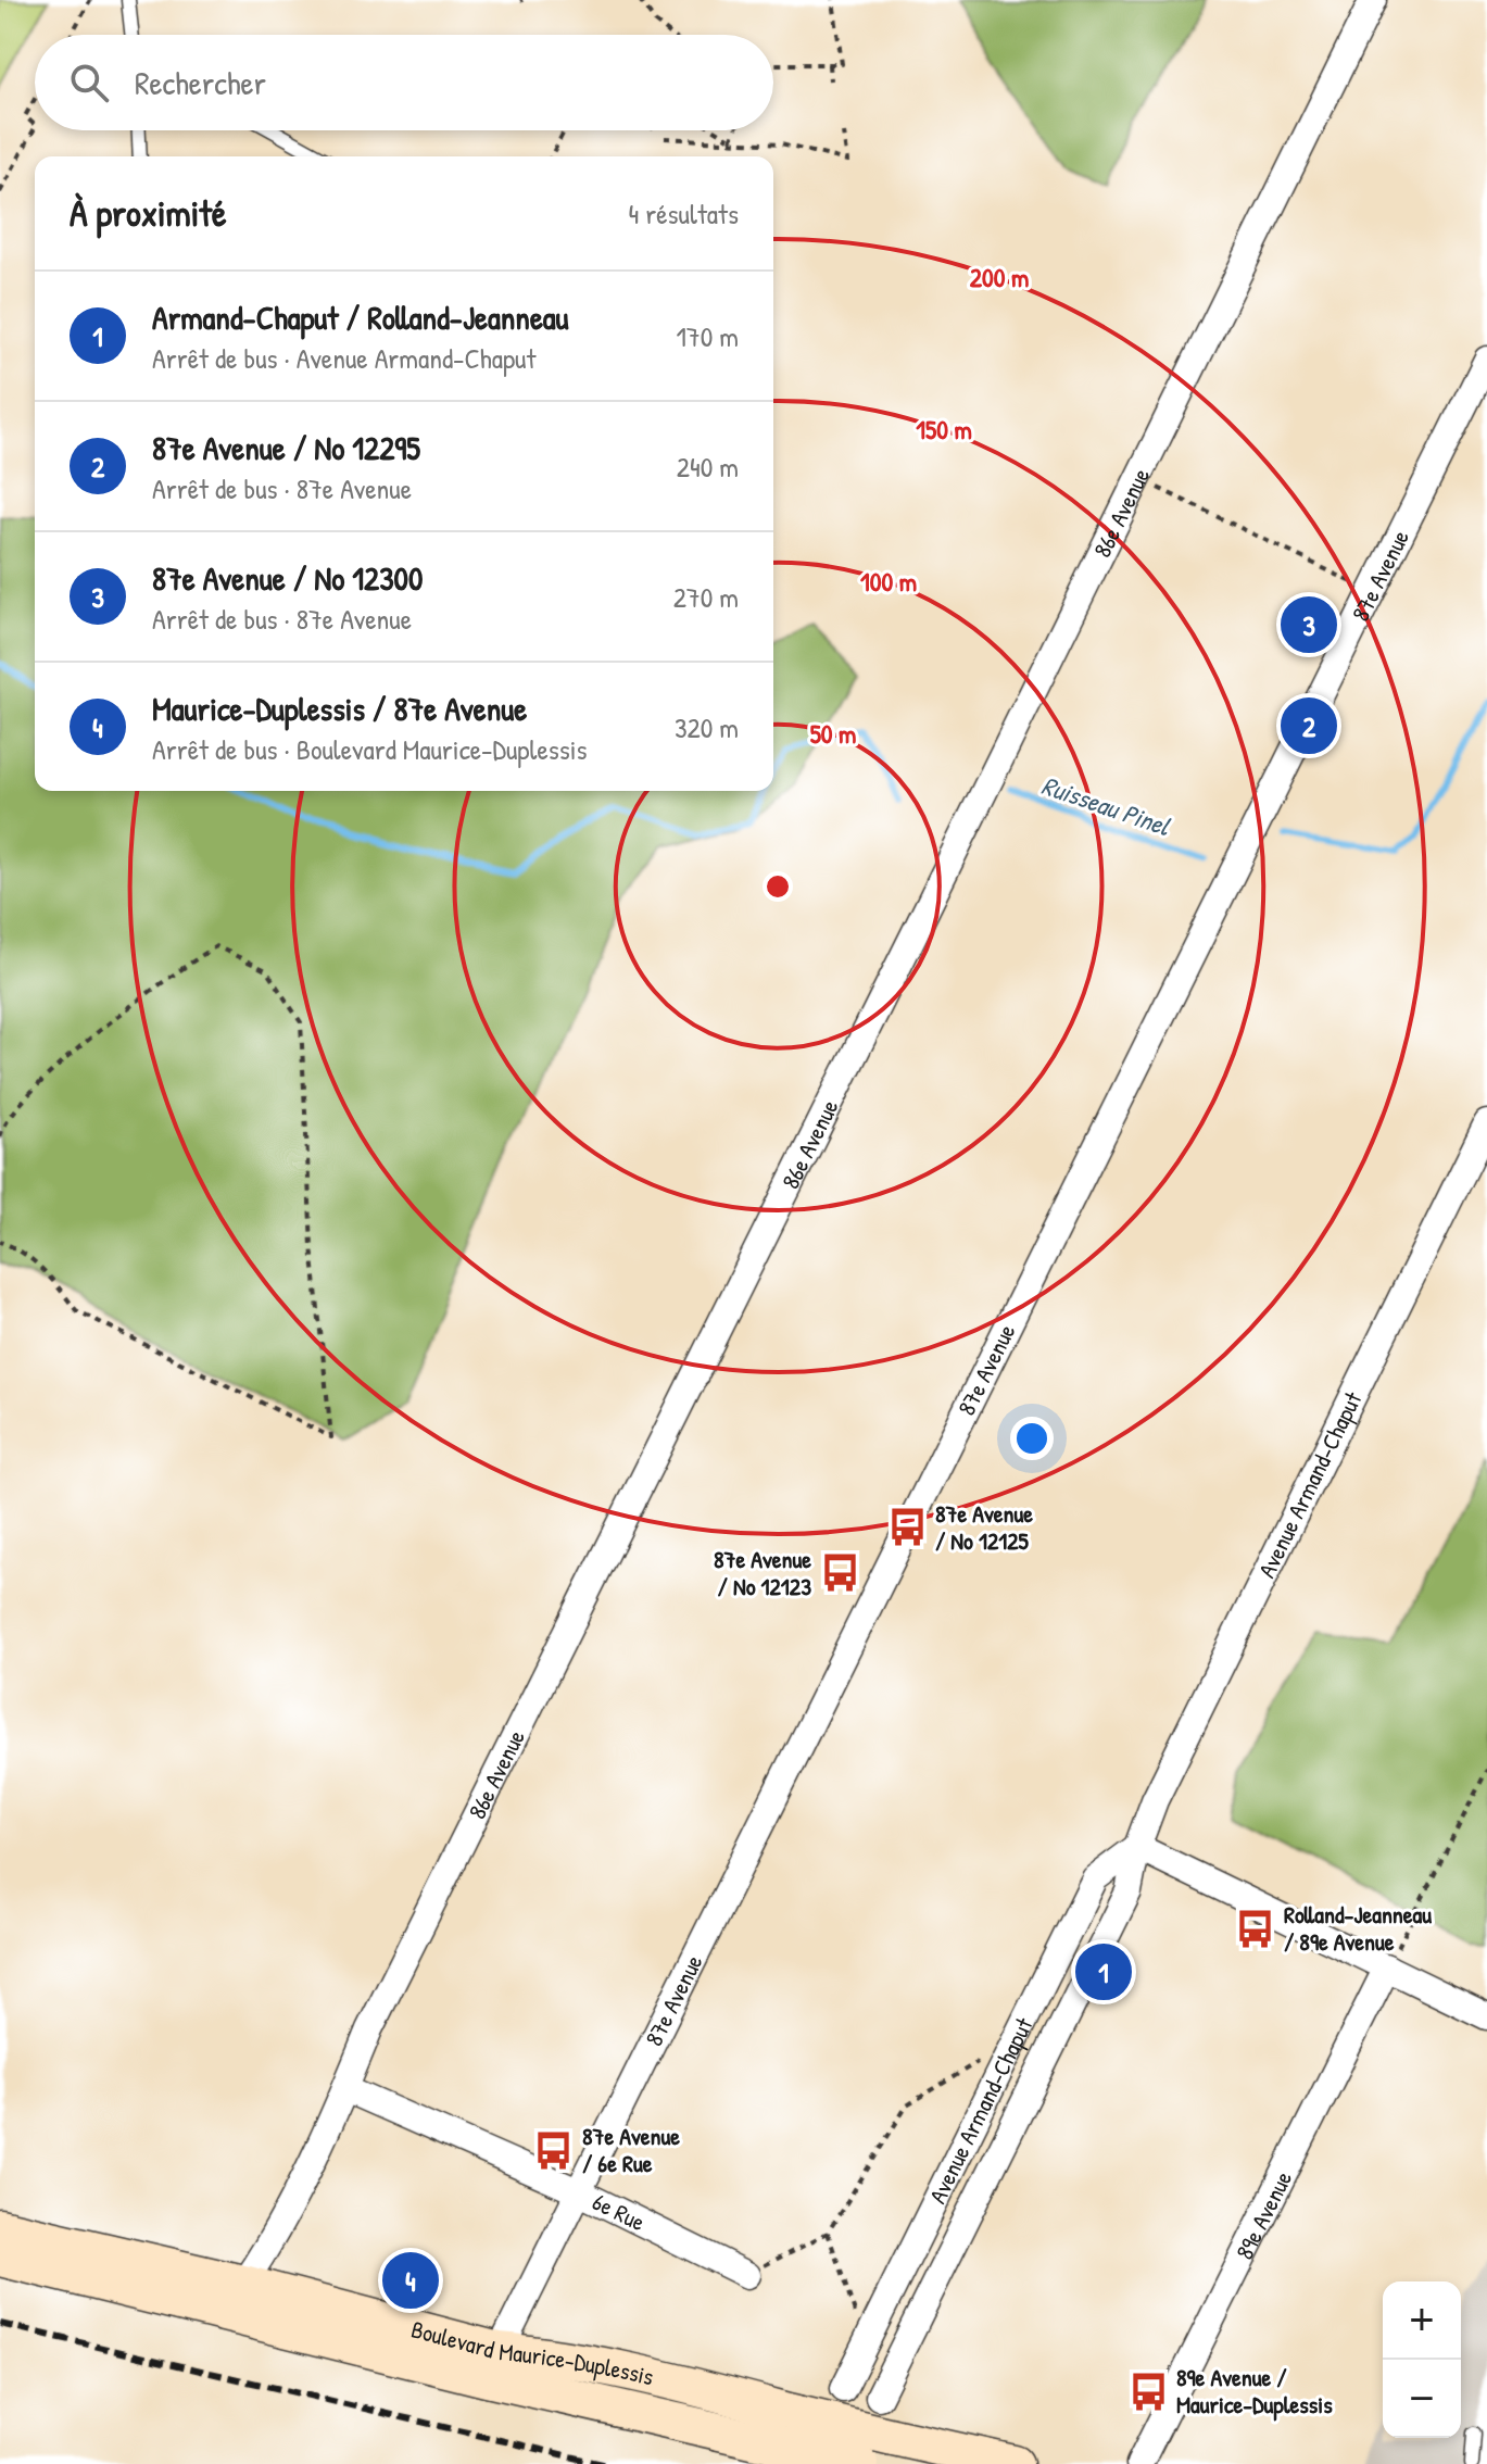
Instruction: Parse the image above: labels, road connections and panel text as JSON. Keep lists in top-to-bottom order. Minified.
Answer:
{"streets":{"street":["86e Avenue","87e Avenue","Avenue Armand-Chaput","6e Rue","89e Avenue","Boulevard Maurice-Duplessis"]},"crossings":[["86e Avenue","6e Rue"],["86e Avenue","Boulevard Maurice-Duplessis"],["87e Avenue","6e Rue"],["87e Avenue","Boulevard Maurice-Duplessis"]],"water":["Ruisseau Pinel"],"places":{"bus stop":["87e Avenue / No 12125","87e Avenue / No 12123","Rolland-Jeanneau / 89e Avenue","87e Avenue / 6e Rue","89e Avenue / Maurice-Duplessis"]},"page":{"search":"Rechercher","heading":["À proximité","4 résultats"],"list":[{"mark":"1","name":"Armand-Chaput / Rolland-Jeanneau","note":"Arrêt de bus · Avenue Armand-Chaput","value":"170 m"},{"mark":"2","name":"87e Avenue / No 12295","note":"Arrêt de bus · 87e Avenue","value":"240 m"},{"mark":"3","name":"87e Avenue / No 12300","note":"Arrêt de bus · 87e Avenue","value":"270 m"},{"mark":"4","name":"Maurice-Duplessis / 87e Avenue","note":"Arrêt de bus · Boulevard Maurice-Duplessis","value":"320 m"}],"pins":["3","2","1","4"],"map_buttons":["+","−"]},"rings":["200 m","150 m","100 m","50 m"]}
